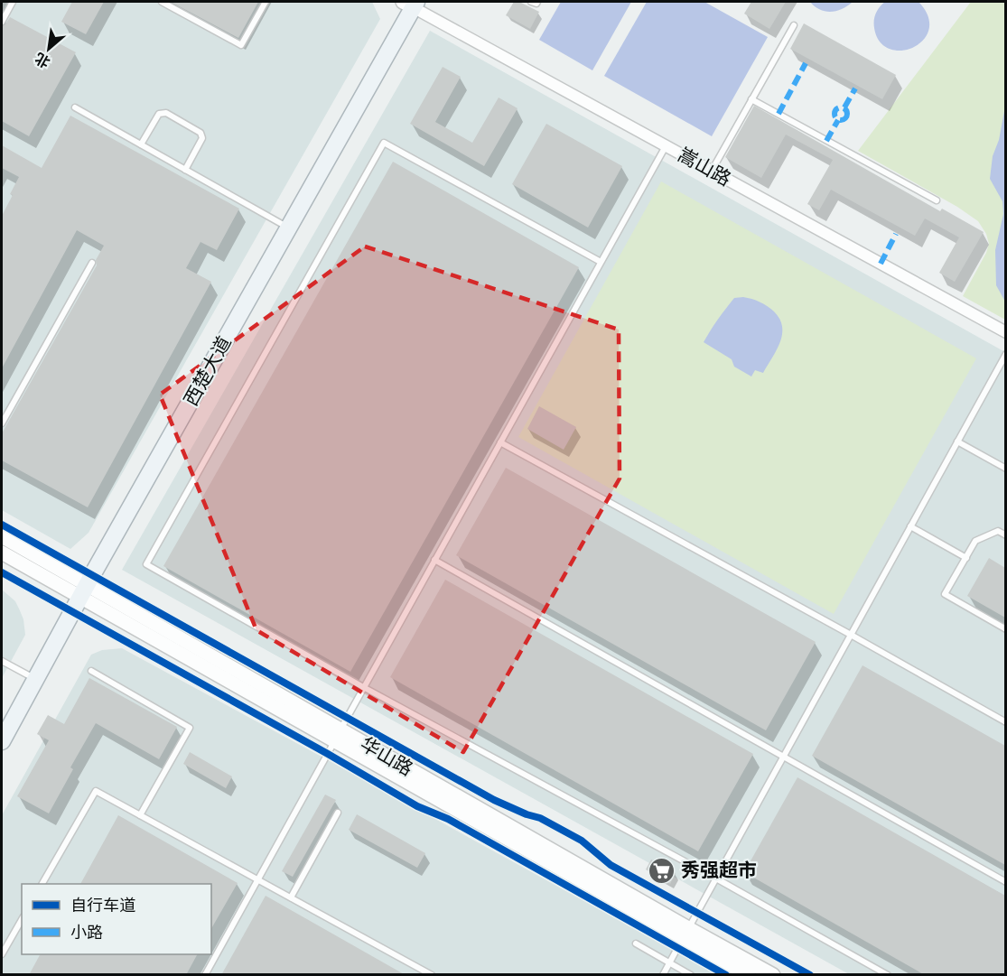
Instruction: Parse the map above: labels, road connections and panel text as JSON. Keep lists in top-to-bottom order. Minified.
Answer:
{"streets":{"main road":["西楚大道"],"street":["嵩山路","华山路"]},"crossings":[["嵩山路","西楚大道"],["西楚大道","华山路"]],"places":{"supermarket":["秀强超市"]},"legend":["自行车道","小路"],"north":"bottom left"}
